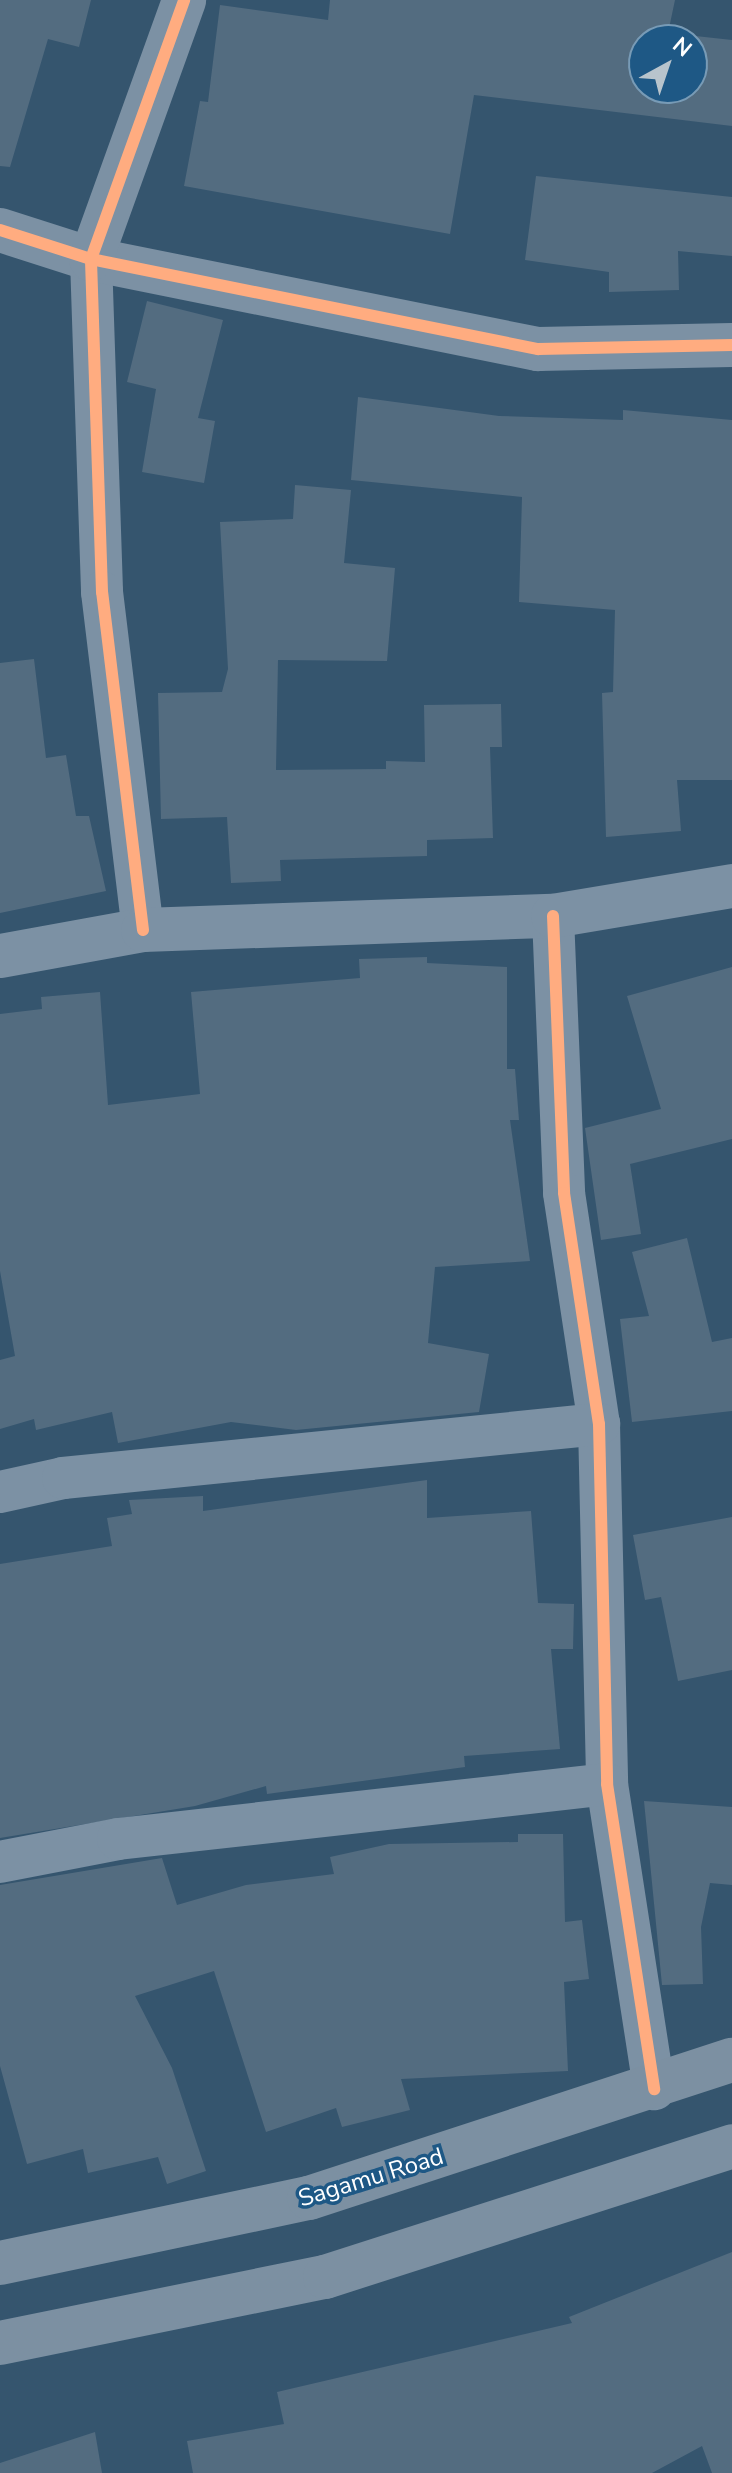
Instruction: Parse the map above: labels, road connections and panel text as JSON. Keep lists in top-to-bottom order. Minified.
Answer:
{"streets":{"highway":["Sagamu Road"]},"north":"top right"}
